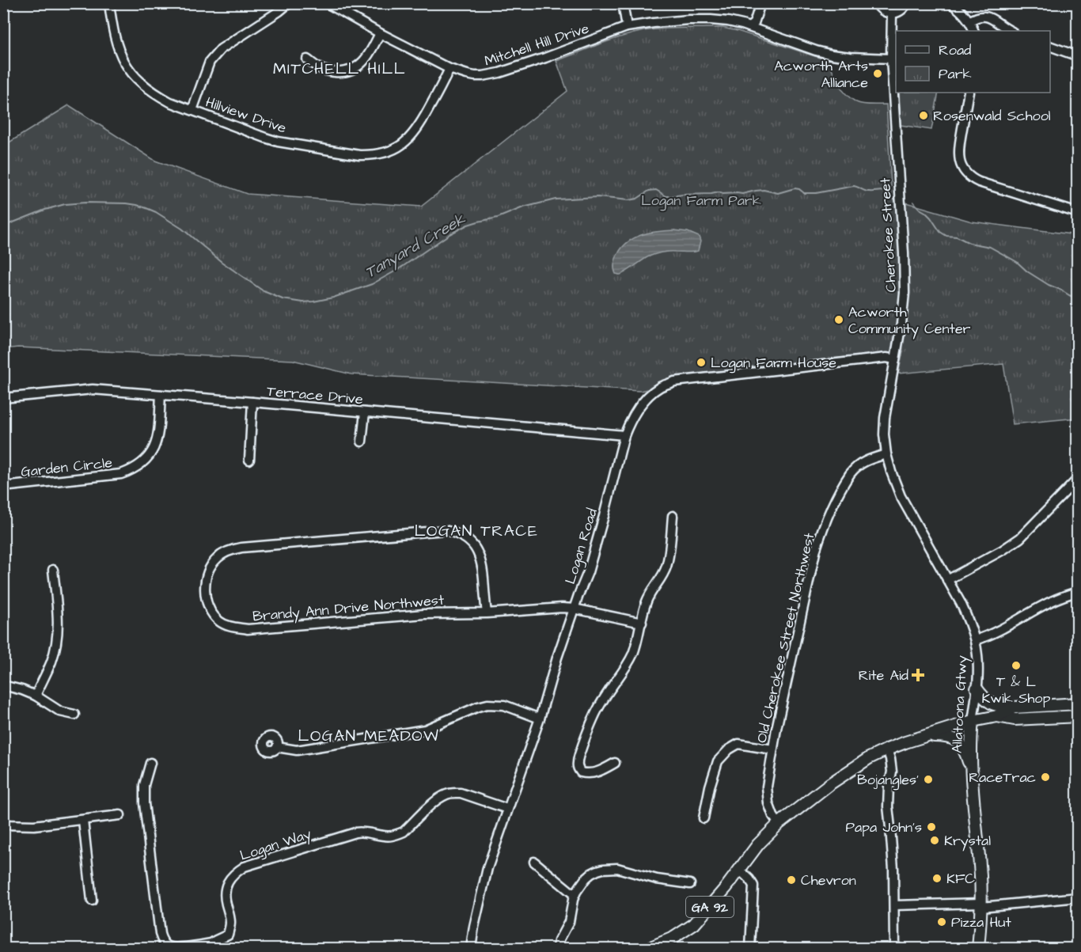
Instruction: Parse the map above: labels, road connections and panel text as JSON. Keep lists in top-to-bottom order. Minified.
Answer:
{"streets":{"main road":["Allatoona Gtwy","GA 92"],"street":["Mitchell Hill Drive","Hillview Drive","Cherokee Street","Terrace Drive","Garden Circle","Logan Road","Brandy Ann Drive Northwest","Old Cherokee Street Northwest","Logan Way"]},"crossings":[["Mitchell Hill Drive","Hillview Drive"],["Mitchell Hill Drive","Cherokee Street"],["Cherokee Street","Logan Road"],["Cherokee Street","Old Cherokee Street Northwest"],["Cherokee Street","Allatoona Gtwy"],["Terrace Drive","Garden Circle"],["Terrace Drive","Logan Road"],["Logan Road","Brandy Ann Drive Northwest"],["Logan Road","Logan Way"],["Old Cherokee Street Northwest","Allatoona Gtwy"],["Old Cherokee Street Northwest","GA 92"],["Allatoona Gtwy","GA 92"]],"districts":["MITCHELL HILL","LOGAN TRACE","LOGAN MEADOW"],"water":["Tanyard Creek"],"parks":["Logan Farm Park"],"places":{"other":["Acworth Arts Alliance","Rosenwald School","Acworth Community Center","Logan Farm House","T & L Kwik Shop","RaceTrac","Bojangles'","Papa John's","Krystal","KFC","Chevron","Pizza Hut"],"health":["Rite Aid"]},"legend":["Road","Park"]}
